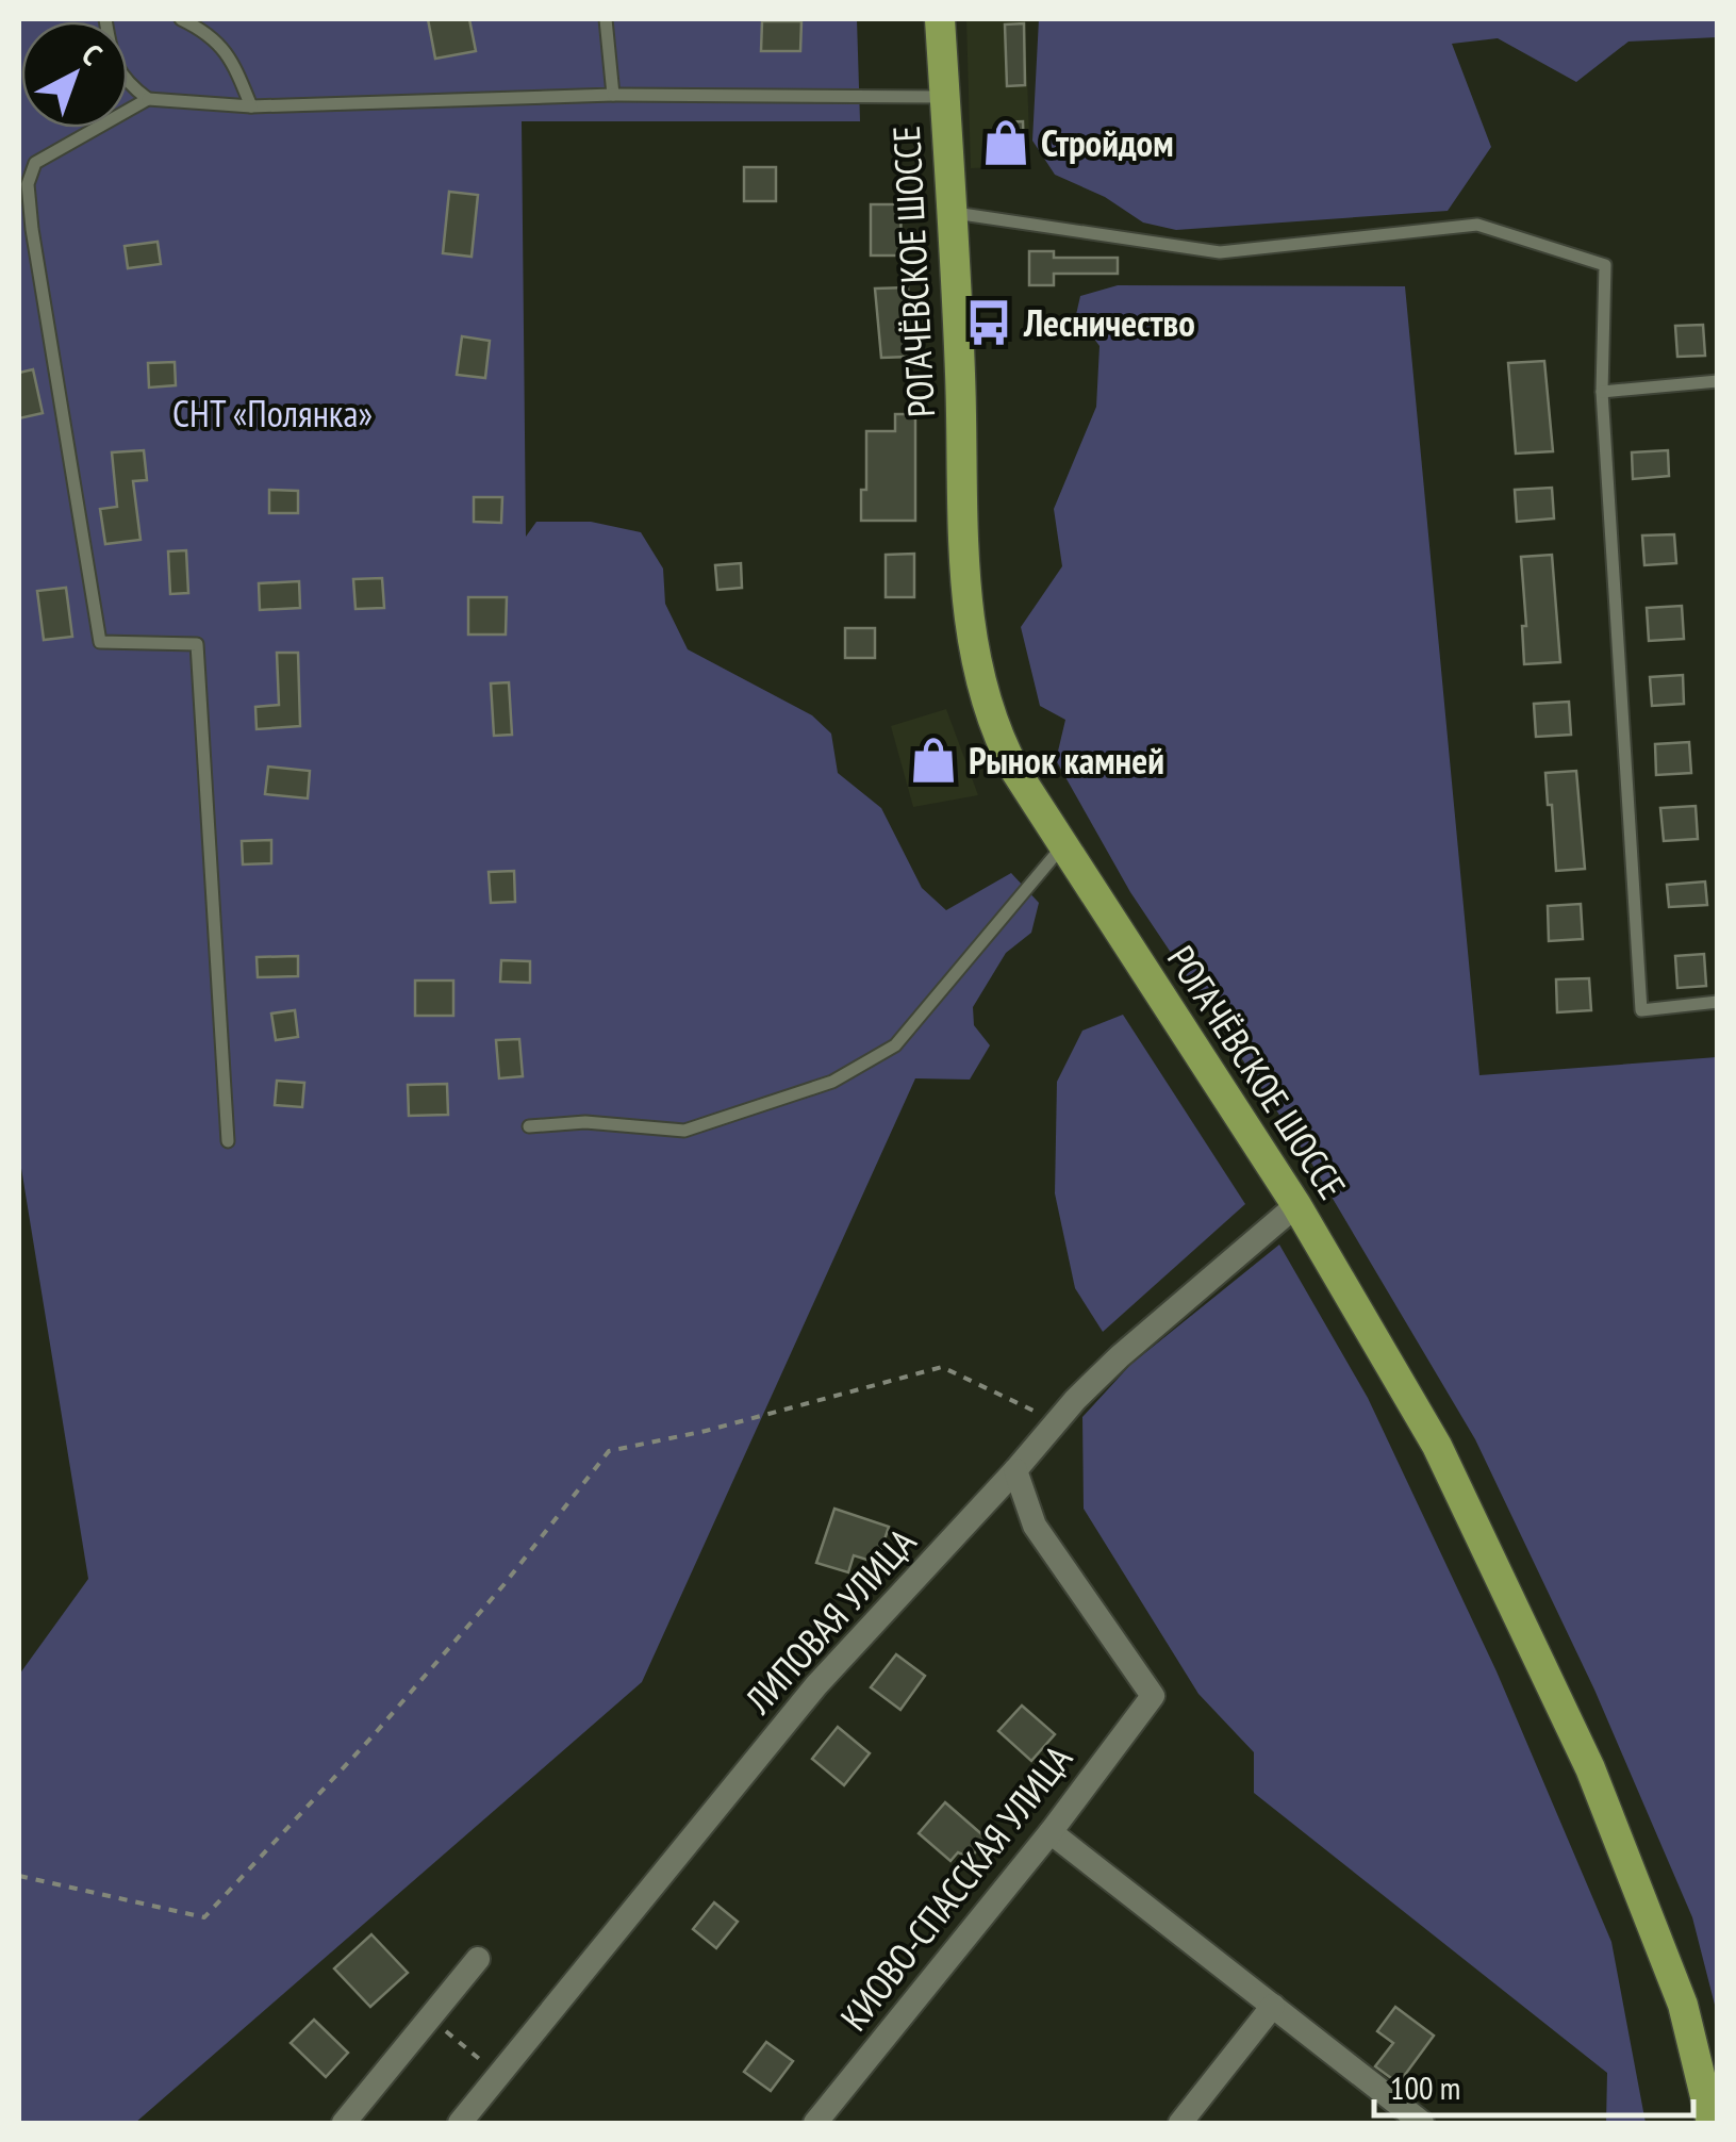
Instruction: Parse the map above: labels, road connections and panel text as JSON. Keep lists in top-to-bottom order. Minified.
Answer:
{"streets":{"main road":["РОГАЧЁВСКОЕ ШОССЕ"],"street":["ЛИПОВАЯ УЛИЦА","КИОВО-СПАССКАЯ УЛИЦА"]},"crossings":[["РОГАЧЁВСКОЕ ШОССЕ","ЛИПОВАЯ УЛИЦА"],["ЛИПОВАЯ УЛИЦА","КИОВО-СПАССКАЯ УЛИЦА"]],"parks":["СНТ «Полянка»"],"places":{"shop":["Стройдом","Рынок камней"],"bus stop":["Лесничество"]},"scale_bar":"100 m","north":"top right"}
